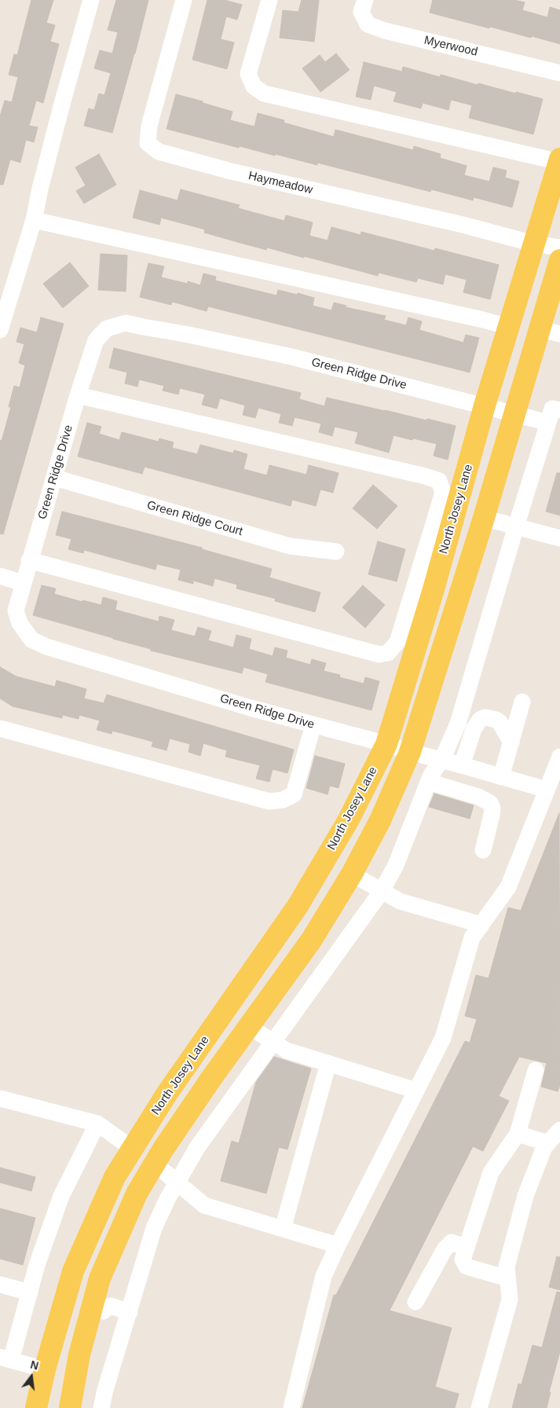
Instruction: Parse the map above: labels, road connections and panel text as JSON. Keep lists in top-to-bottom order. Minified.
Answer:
{"streets":{"main road":["North Josey Lane"],"street":["Myerwood","Haymeadow","Green Ridge Drive","Green Ridge Court"]},"crossings":[["Haymeadow","North Josey Lane"],["Green Ridge Drive","North Josey Lane"],["Green Ridge Drive","Green Ridge Court"]],"north":"top"}
